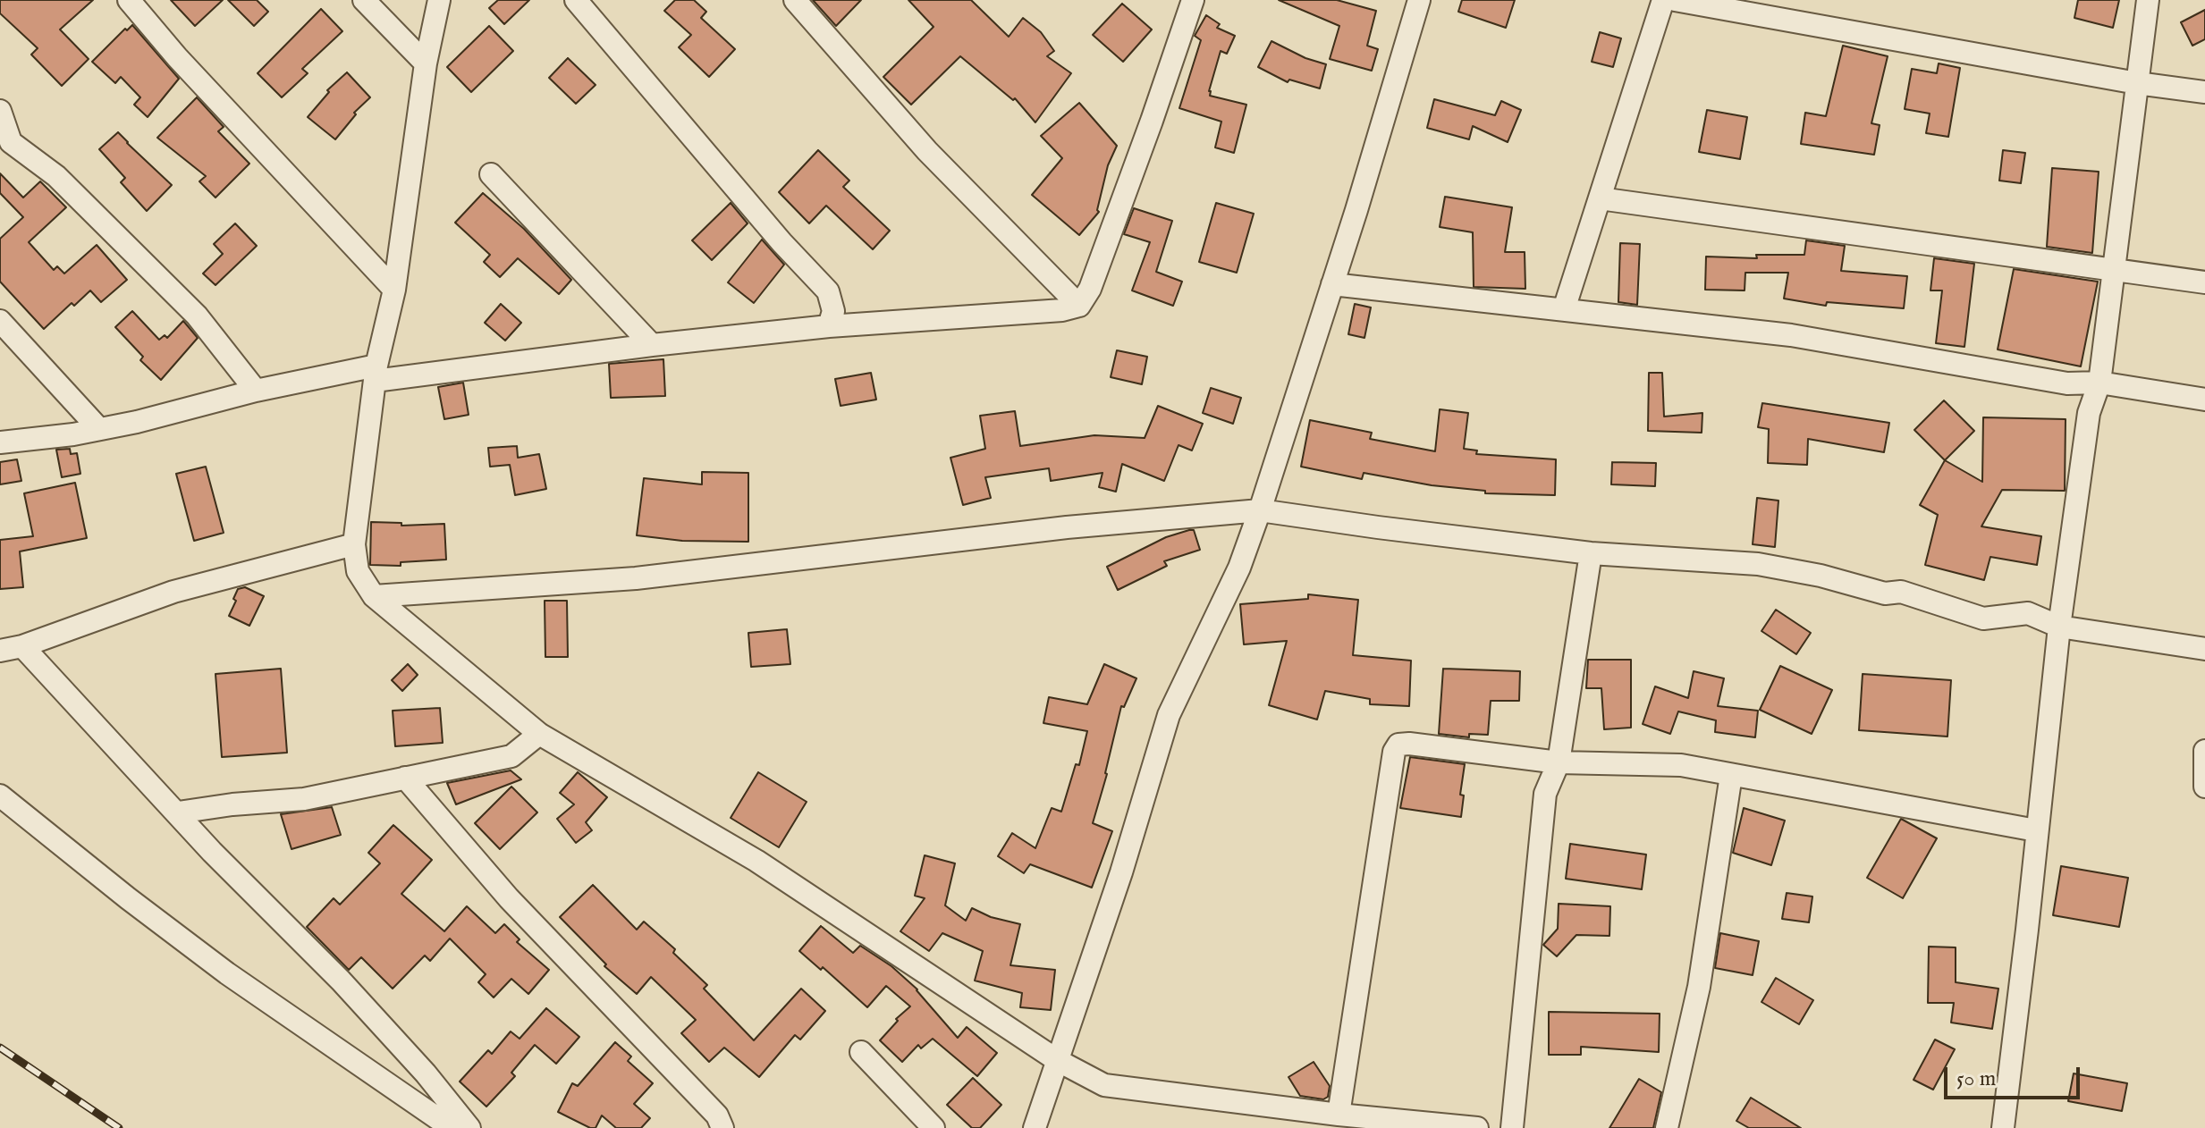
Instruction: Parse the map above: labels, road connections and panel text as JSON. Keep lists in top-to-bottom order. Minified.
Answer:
{"scale_bar":"50 m"}
